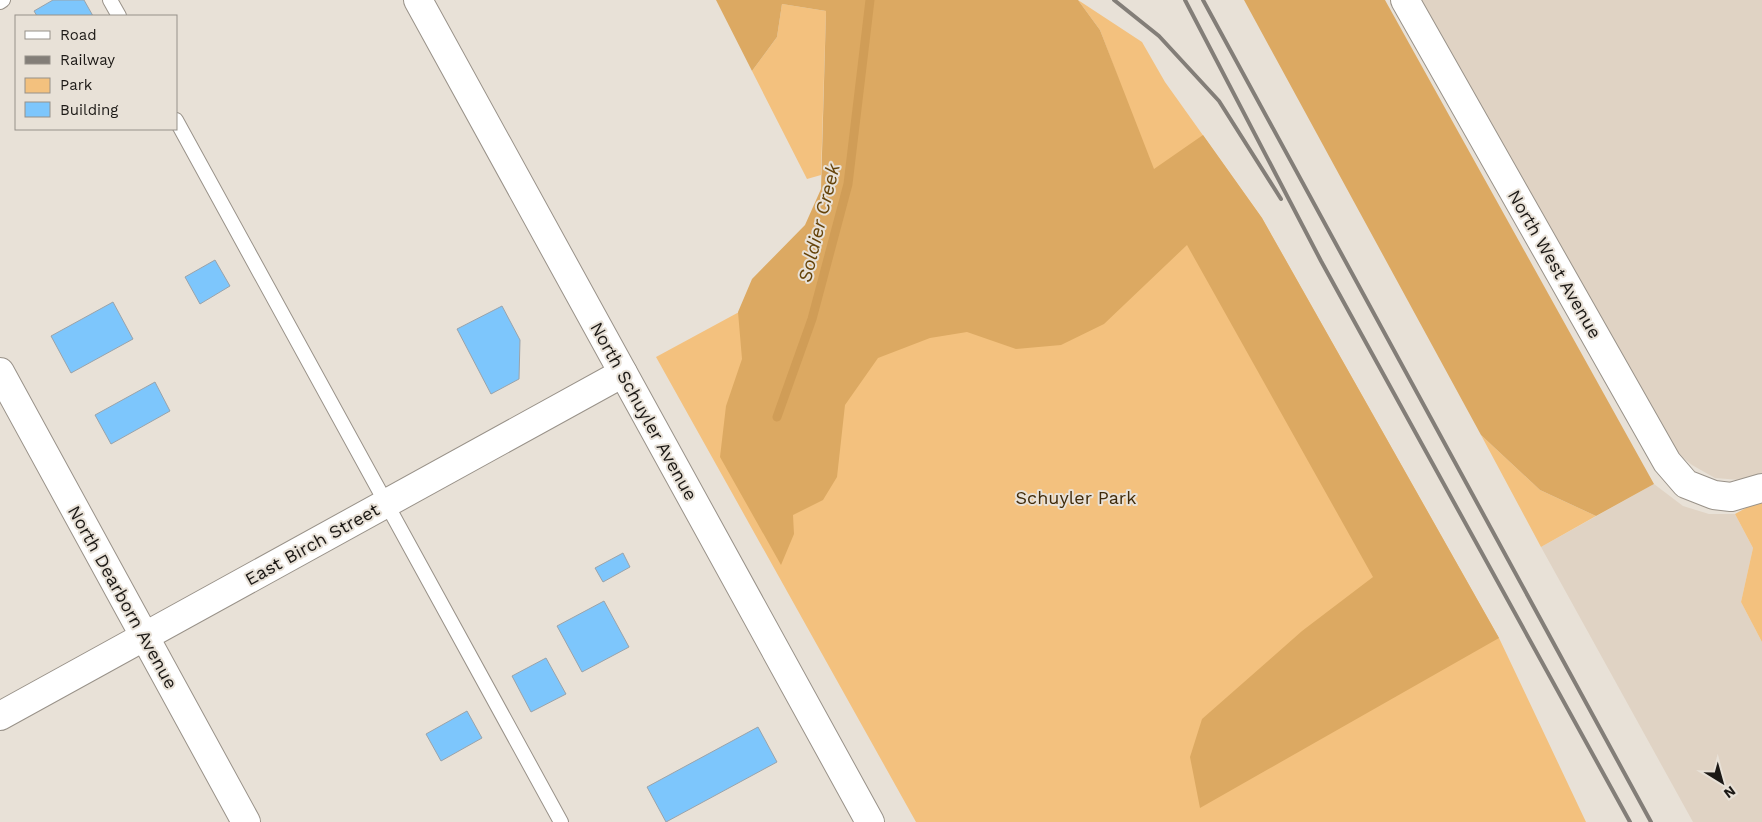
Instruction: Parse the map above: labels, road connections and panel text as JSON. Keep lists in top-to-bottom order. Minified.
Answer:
{"streets":{"street":["North West Avenue","North Schuyler Avenue","East Birch Street","North Dearborn Avenue"]},"crossings":[["North Schuyler Avenue","East Birch Street"],["East Birch Street","North Dearborn Avenue"]],"water":["Soldier Creek"],"parks":["Schuyler Park"],"legend":["Road","Railway","Park","Building"],"north":"bottom right"}
